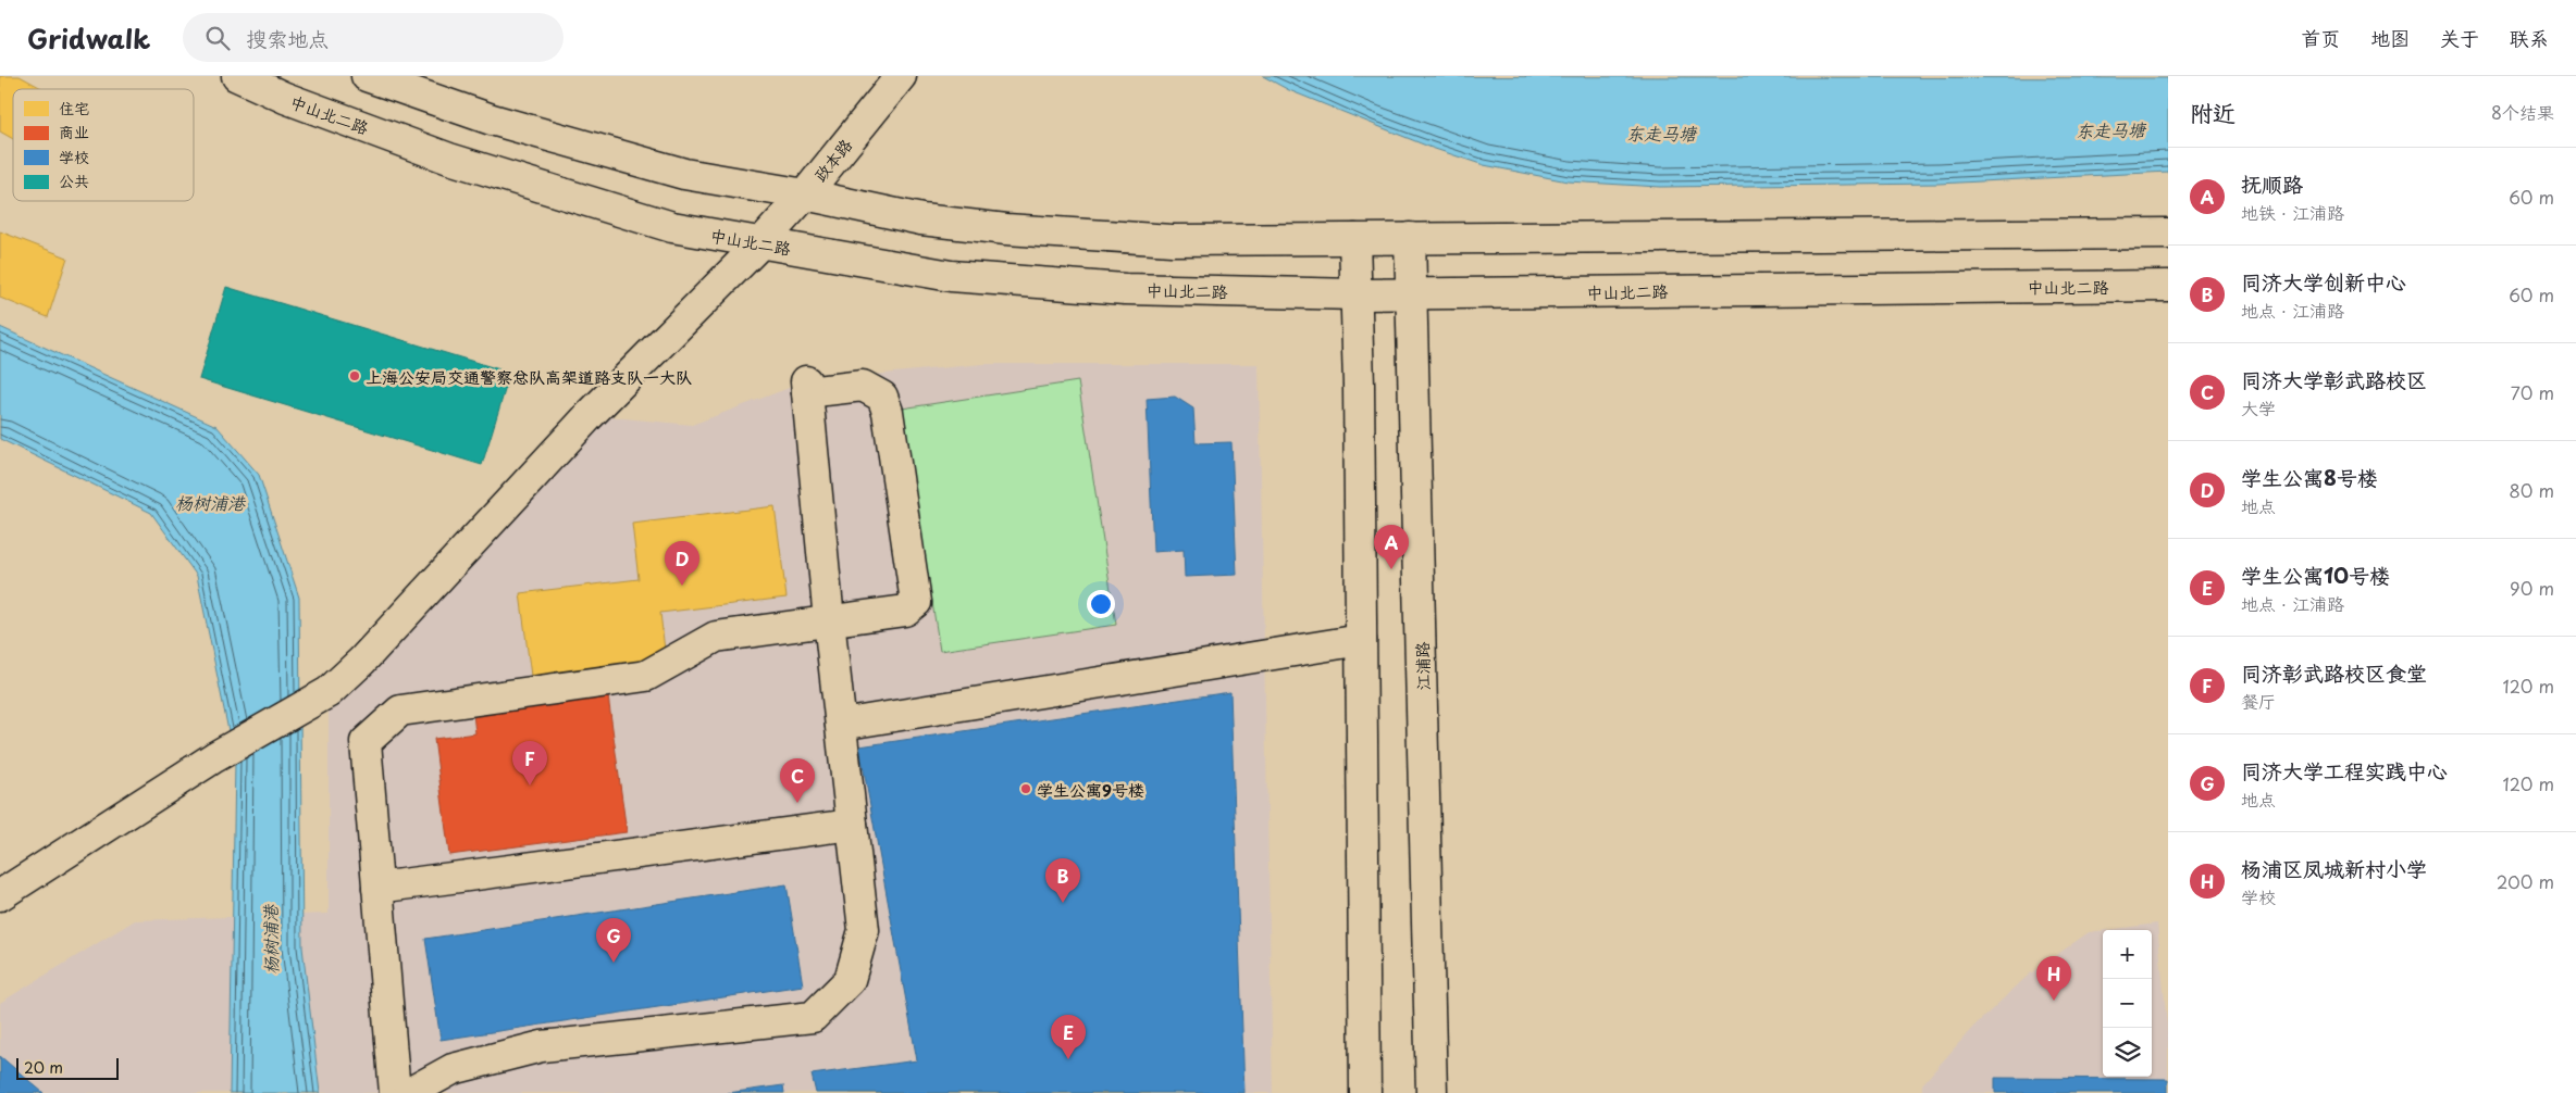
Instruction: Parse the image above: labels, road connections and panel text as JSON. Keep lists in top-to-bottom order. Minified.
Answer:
{"streets":{"main road":["中山北二路","政本路","江浦路"]},"crossings":[["中山北二路","政本路"],["中山北二路","江浦路"]],"water":["东走马塘","杨树浦港"],"places":["上海公安局交通警察总队高架道路支队一大队","学生公寓9号楼"],"legend":["住宅","商业","学校","公共"],"scale_bar":"20 m","page":{"header":"Gridwalk","search":"搜索地点","nav":["首页","地图","关于","联系"],"heading":["附近","8个结果"],"list":[{"mark":"A","name":"抚顺路","note":"地铁 · 江浦路","value":"60 m"},{"mark":"B","name":"同济大学创新中心","note":"地点 · 江浦路","value":"60 m"},{"mark":"C","name":"同济大学彰武路校区","note":"大学","value":"70 m"},{"mark":"D","name":"学生公寓8号楼","note":"地点","value":"80 m"},{"mark":"E","name":"学生公寓10号楼","note":"地点 · 江浦路","value":"90 m"},{"mark":"F","name":"同济彰武路校区食堂","note":"餐厅","value":"120 m"},{"mark":"G","name":"同济大学工程实践中心","note":"地点","value":"120 m"},{"mark":"H","name":"杨浦区凤城新村小学","note":"学校","value":"200 m"}],"pins":["A","D","F","C","B","G","H","E"],"map_buttons":["+","−"],"scale":"20 m"}}
